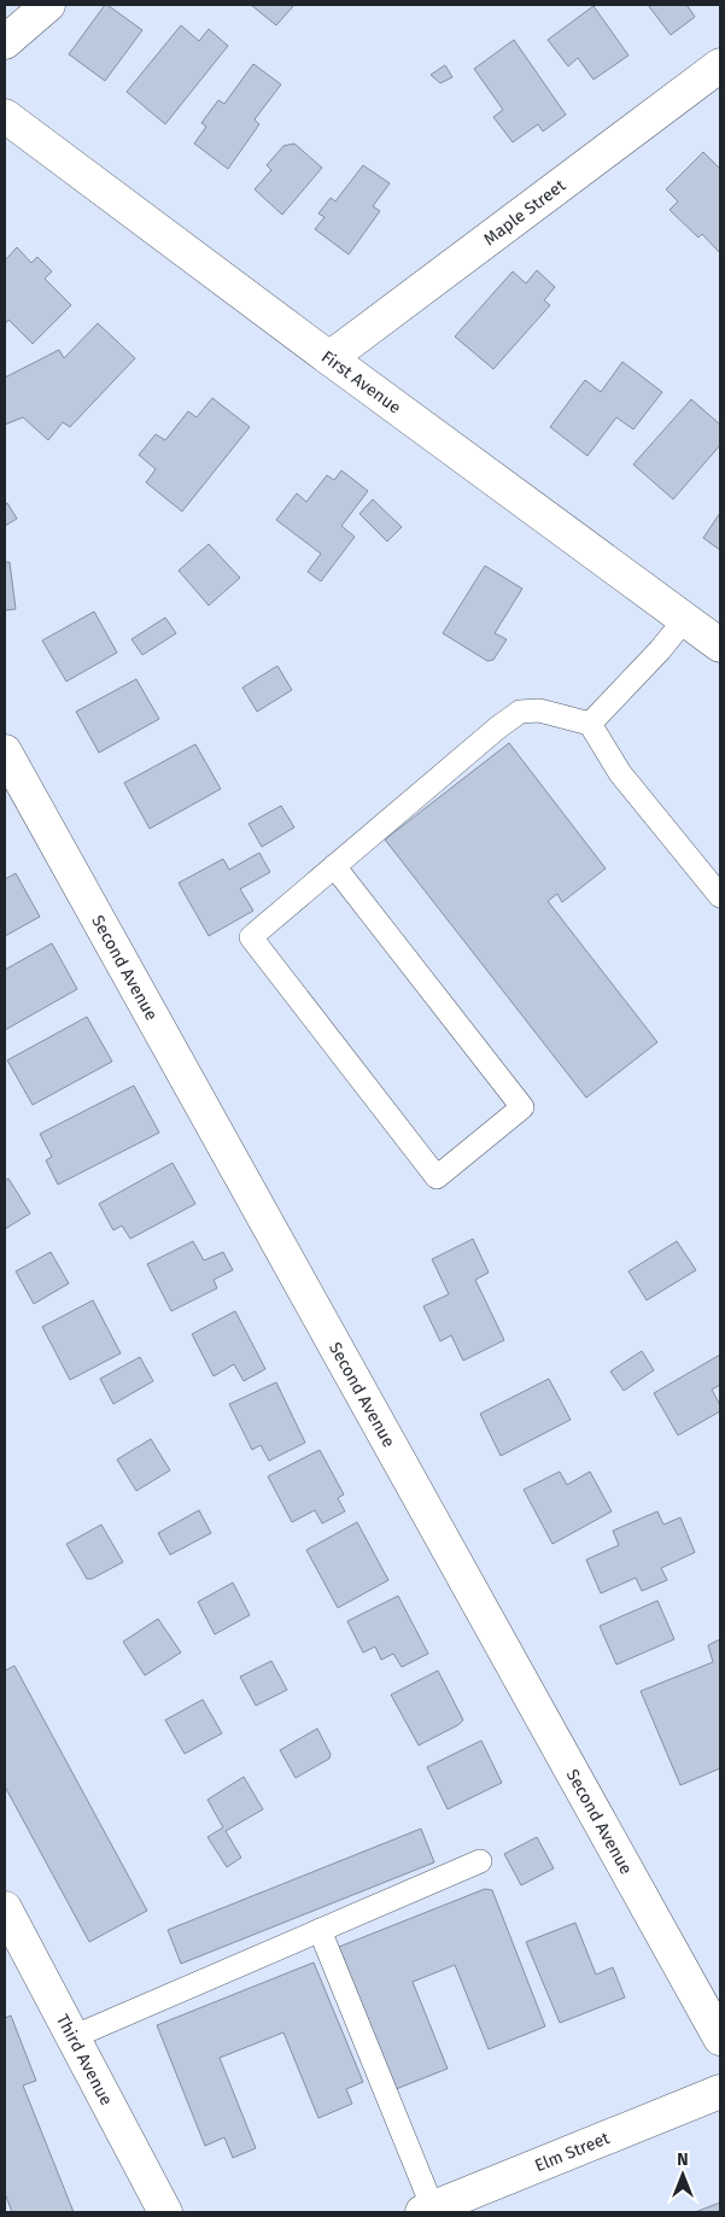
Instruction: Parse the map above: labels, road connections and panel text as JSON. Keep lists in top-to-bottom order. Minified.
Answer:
{"streets":{"street":["Maple Street","First Avenue","Second Avenue","Third Avenue","Elm Street"]},"crossings":[["Maple Street","First Avenue"]],"north":"top"}
